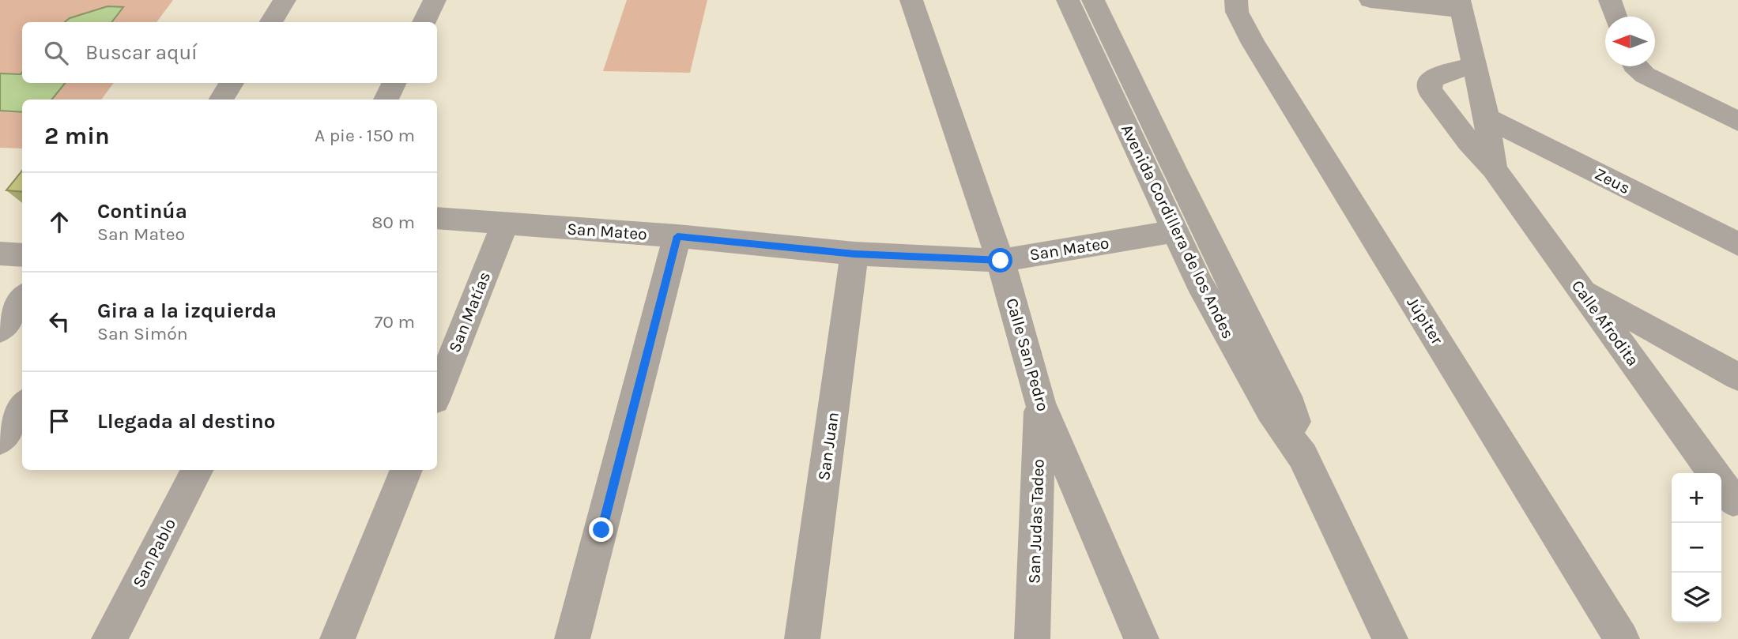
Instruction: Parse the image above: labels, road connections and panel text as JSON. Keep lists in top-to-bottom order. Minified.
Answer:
{"streets":{"street":["Zeus","San Mateo","Avenida Cordillera de los Andes","San Matías","Júpiter","Calle Afrodita","Calle San Pedro","San Juan","San Judas Tadeo","San Pablo"]},"crossings":[["Zeus","Calle Afrodita"],["San Mateo","Avenida Cordillera de los Andes"],["San Mateo","San Matías"],["San Mateo","Calle San Pedro"],["San Mateo","San Juan"],["Calle San Pedro","San Judas Tadeo"]],"north":"left","page":{"search":"Buscar aquí","heading":["2 min","A pie · 150 m"],"list":[["Continúa","San Mateo","80 m"],["Gira a la izquierda","San Simón","70 m"],"Llegada al destino"],"map_buttons":["+","−"]}}
